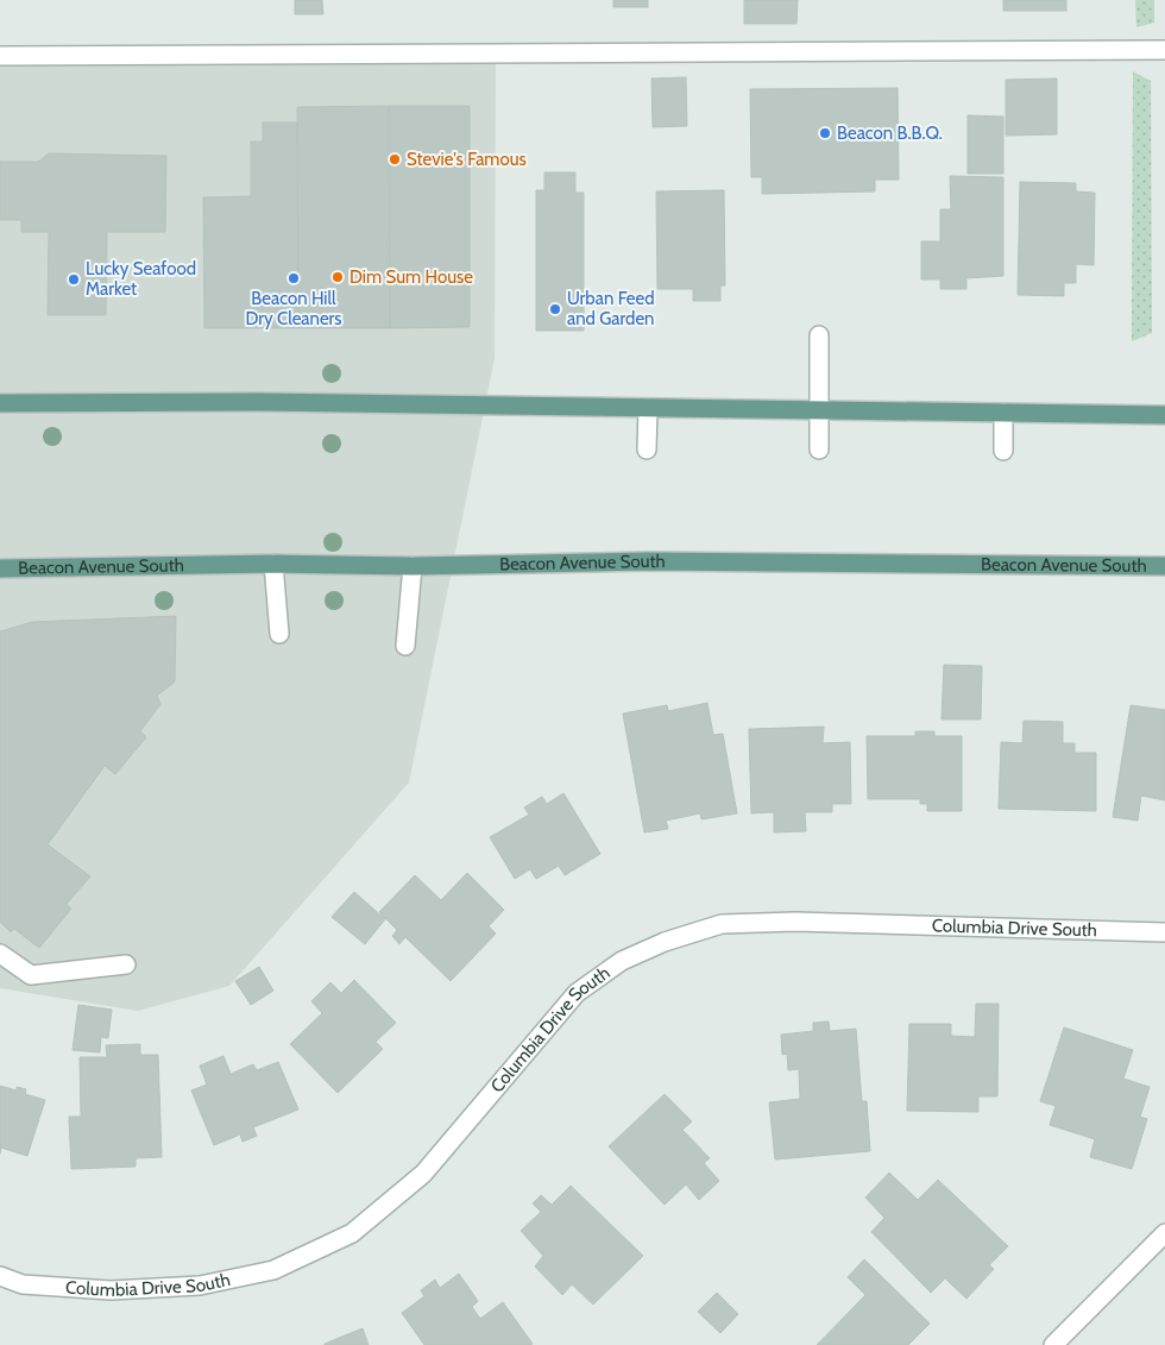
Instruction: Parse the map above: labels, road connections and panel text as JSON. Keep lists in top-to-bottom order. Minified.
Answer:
{"streets":{"main road":["Beacon Avenue South"],"street":["Columbia Drive South"]},"places":["Beacon B.B.Q.","Stevie's Famous","Dim Sum House","Beacon Hill Dry Cleaners","Lucky Seafood Market","Urban Feed and Garden"]}
